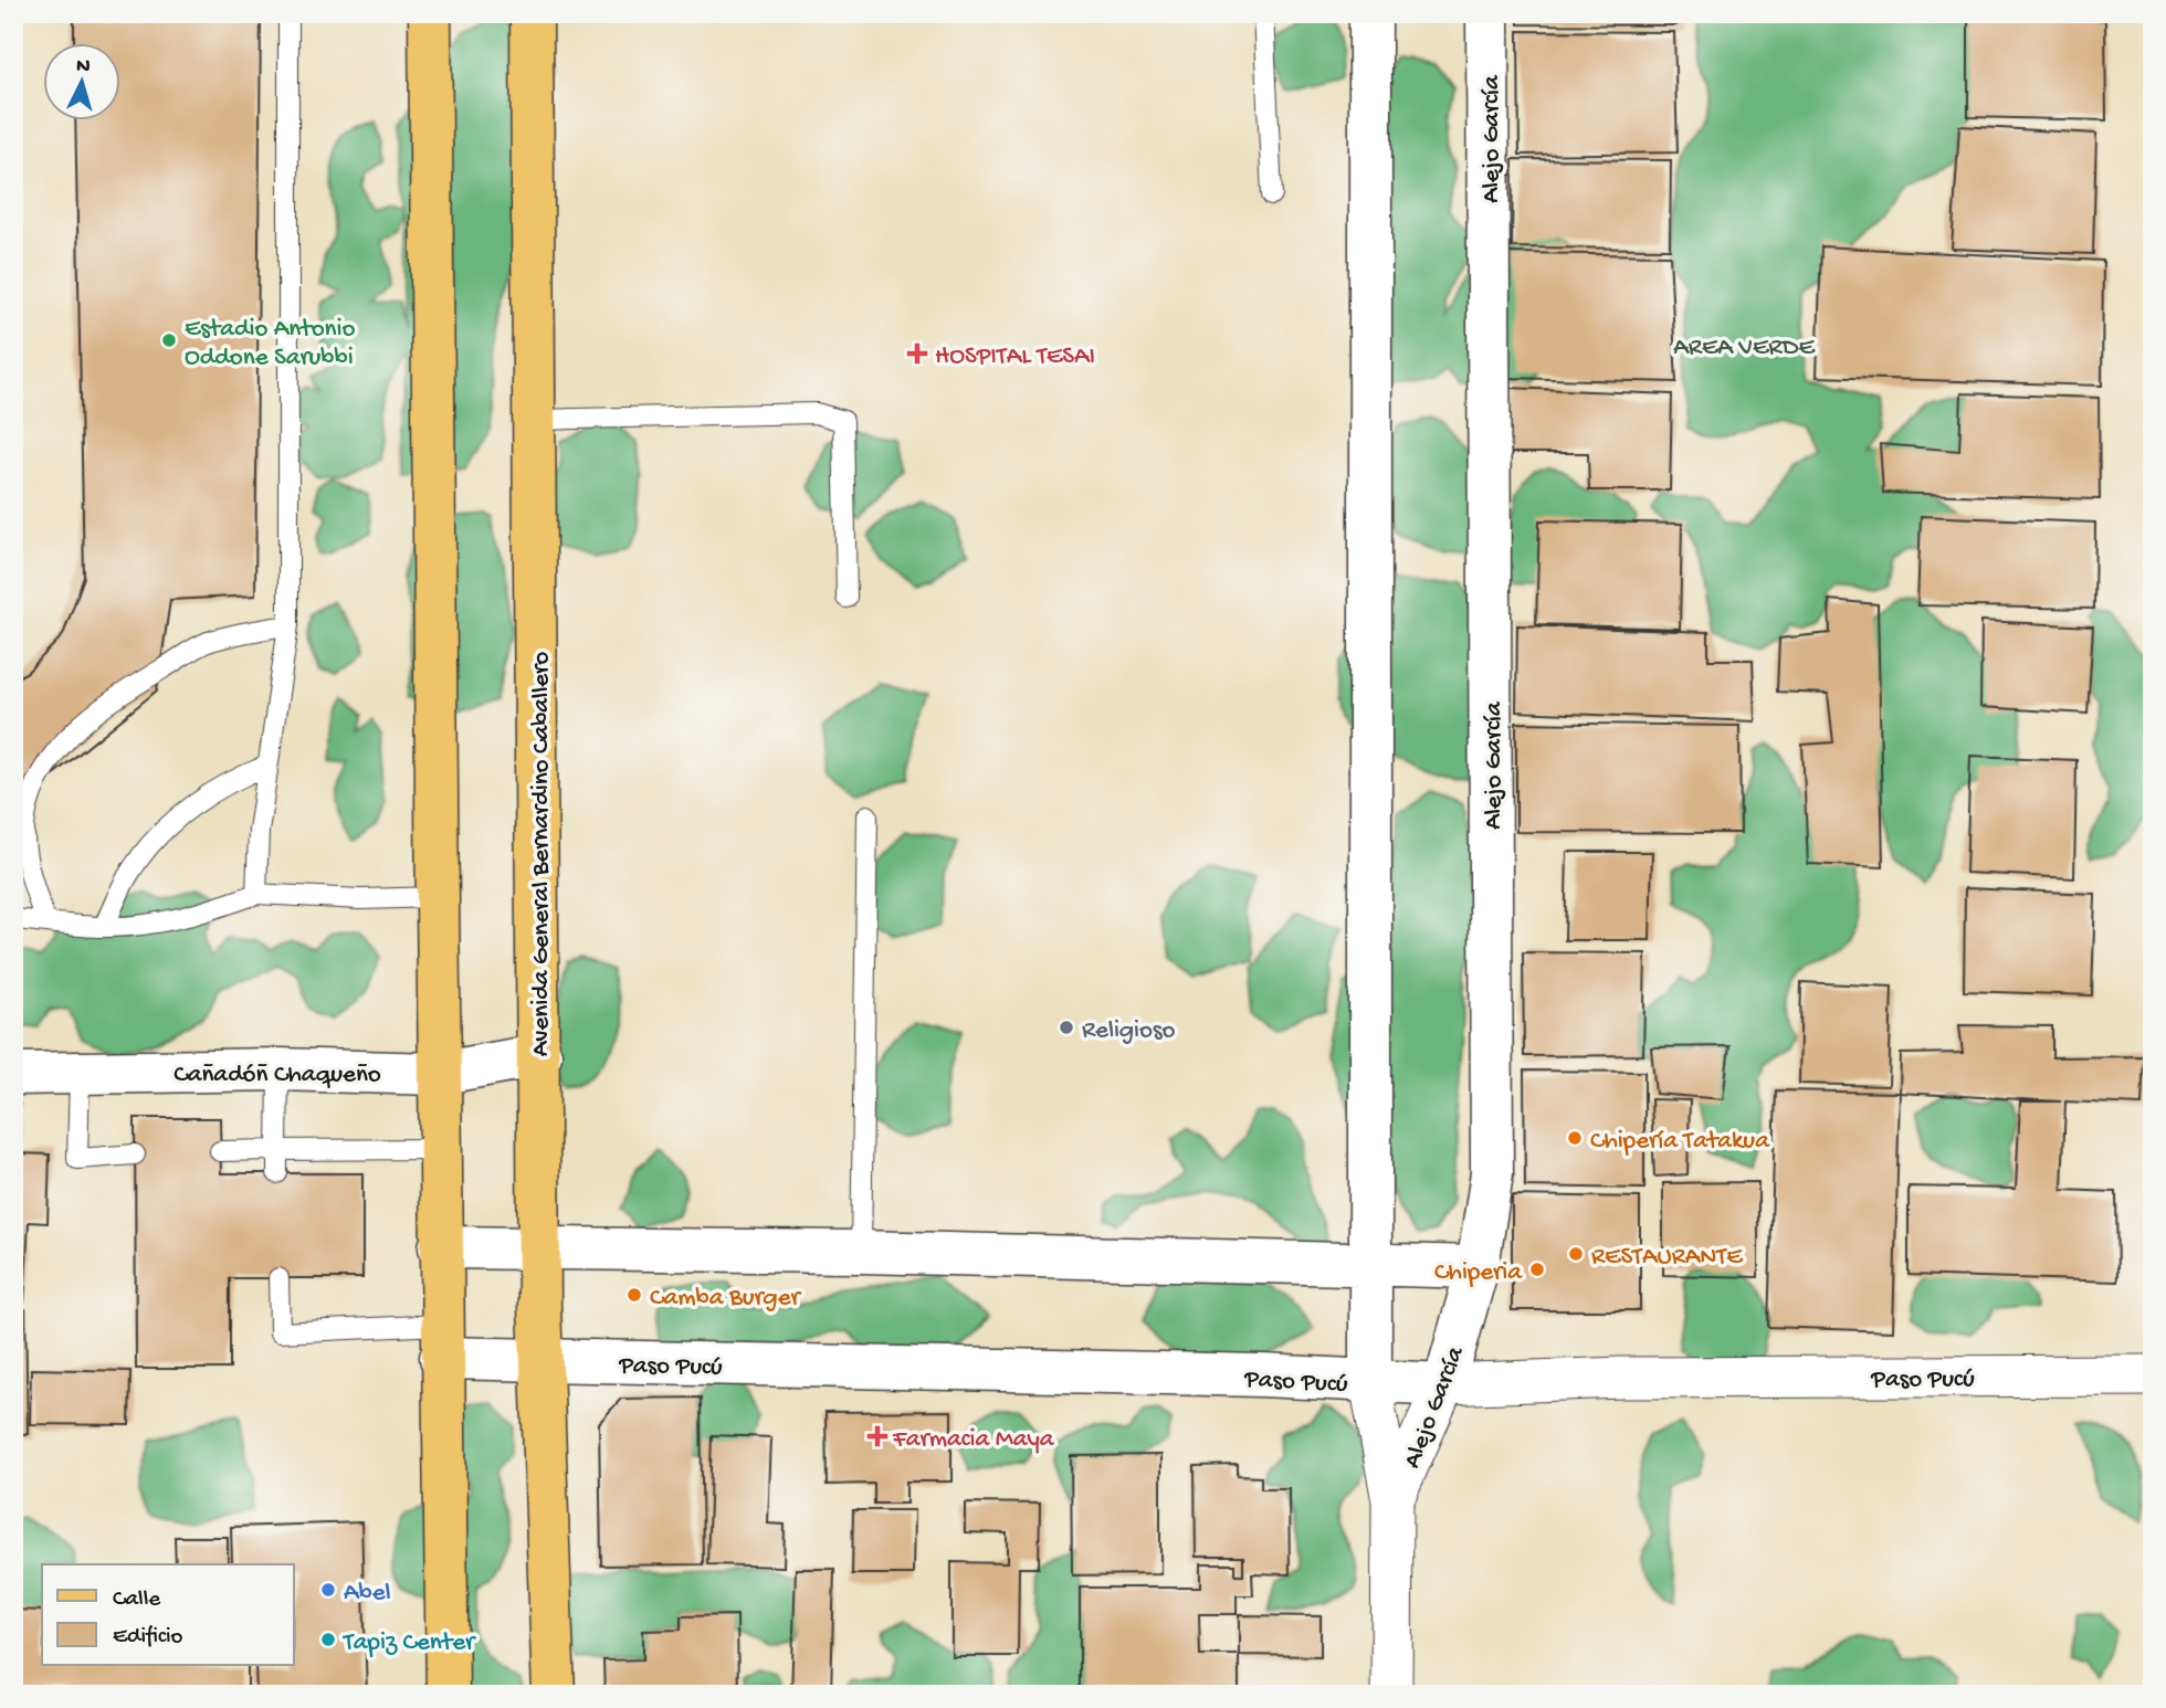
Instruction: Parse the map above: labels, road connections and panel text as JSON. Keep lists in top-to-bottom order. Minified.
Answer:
{"streets":{"main road":["Avenida General Bernardino Caballero"],"street":["Alejo García","Cañadóñ Chaqueño","Paso Pucú"]},"crossings":[["Alejo García","Paso Pucú"],["Avenida General Bernardino Caballero","Cañadóñ Chaqueño"],["Avenida General Bernardino Caballero","Paso Pucú"]],"parks":["AREA VERDE"],"places":{"other":["Estadio Antonio Oddone Sarubbi","Religioso","Chipería Tatakua","RESTAURANTE","Chiperia","Camba Burger","Abel","Tapiz Center"],"health":["HOSPITAL TESAI","Farmacia Maya"]},"legend":["Calle","Edificio"],"north":"top"}
